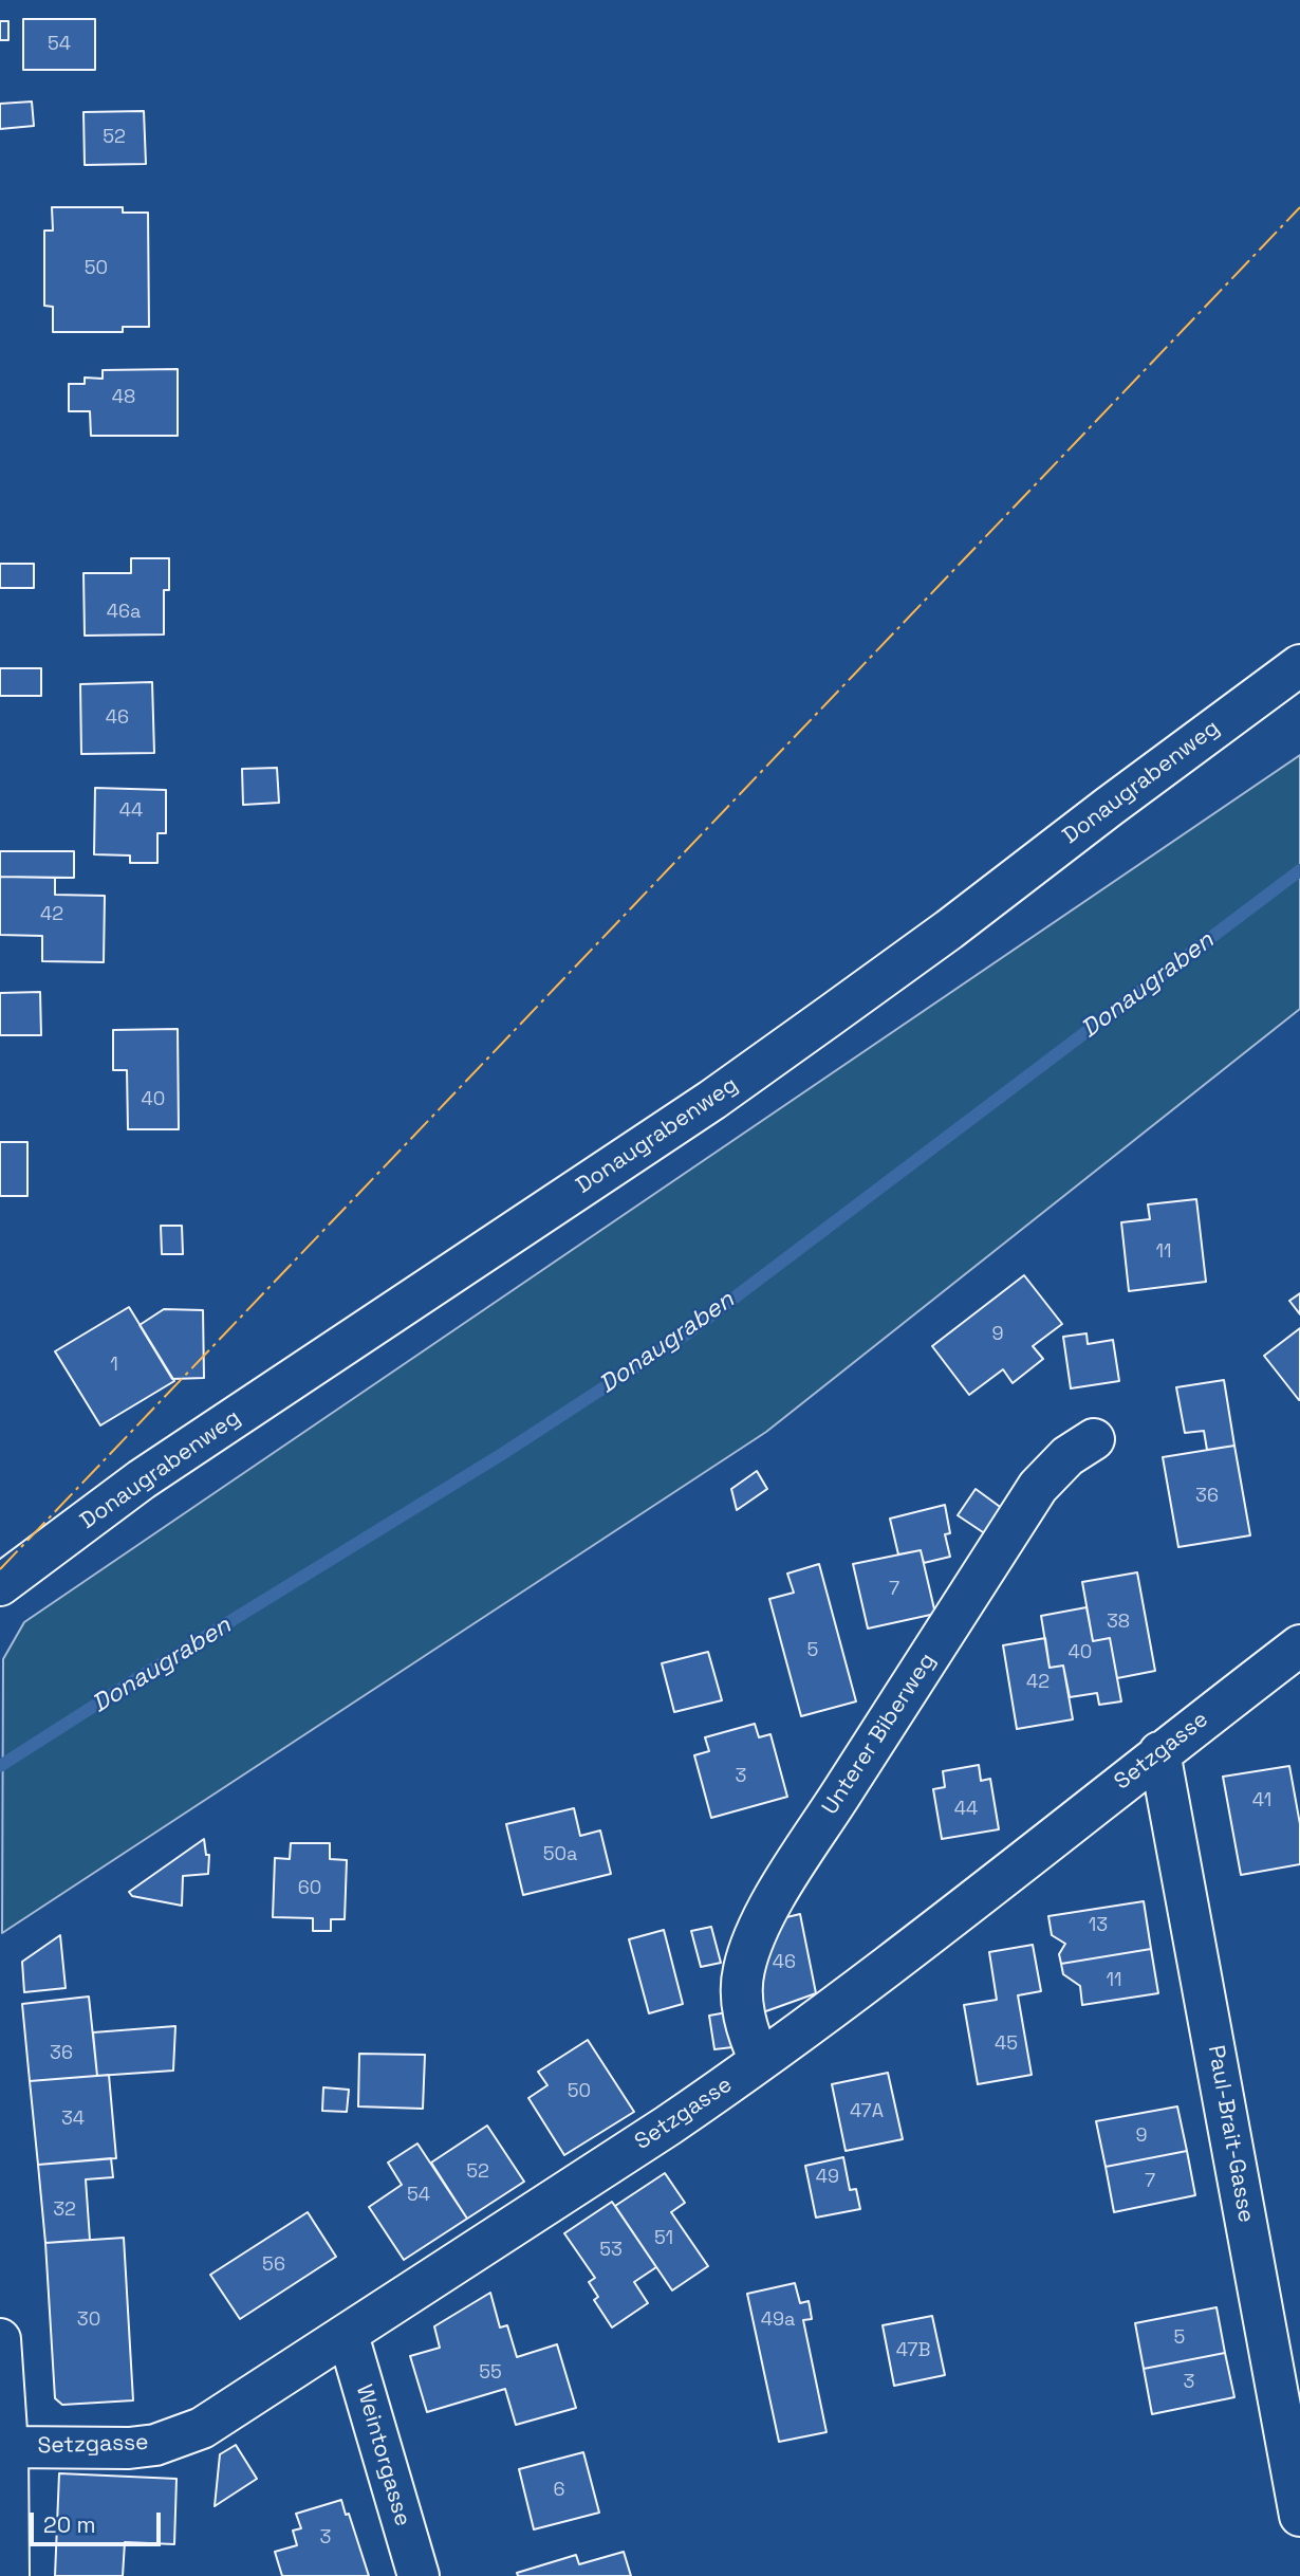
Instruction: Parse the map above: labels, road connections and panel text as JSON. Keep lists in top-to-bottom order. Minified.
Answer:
{"streets":{"street":["Donaugrabenweg","Unterer Biberweg","Setzgasse","Paul-Brait-Gasse","Weintorgasse"]},"crossings":[["Unterer Biberweg","Setzgasse"],["Setzgasse","Paul-Brait-Gasse"],["Setzgasse","Weintorgasse"]],"water":["Donaugraben"],"house_numbers":["54","52","50","48","46a","46","44","42","40","11","9","1","36","7","38","5","40","42","3","41","44","50a","60","13","46","11","45","36","50","47A","34","9","52","49","7","54","32","51","53","56","30","49a","5","47B","55","3","6","3"],"scale_bar":"20 m"}
